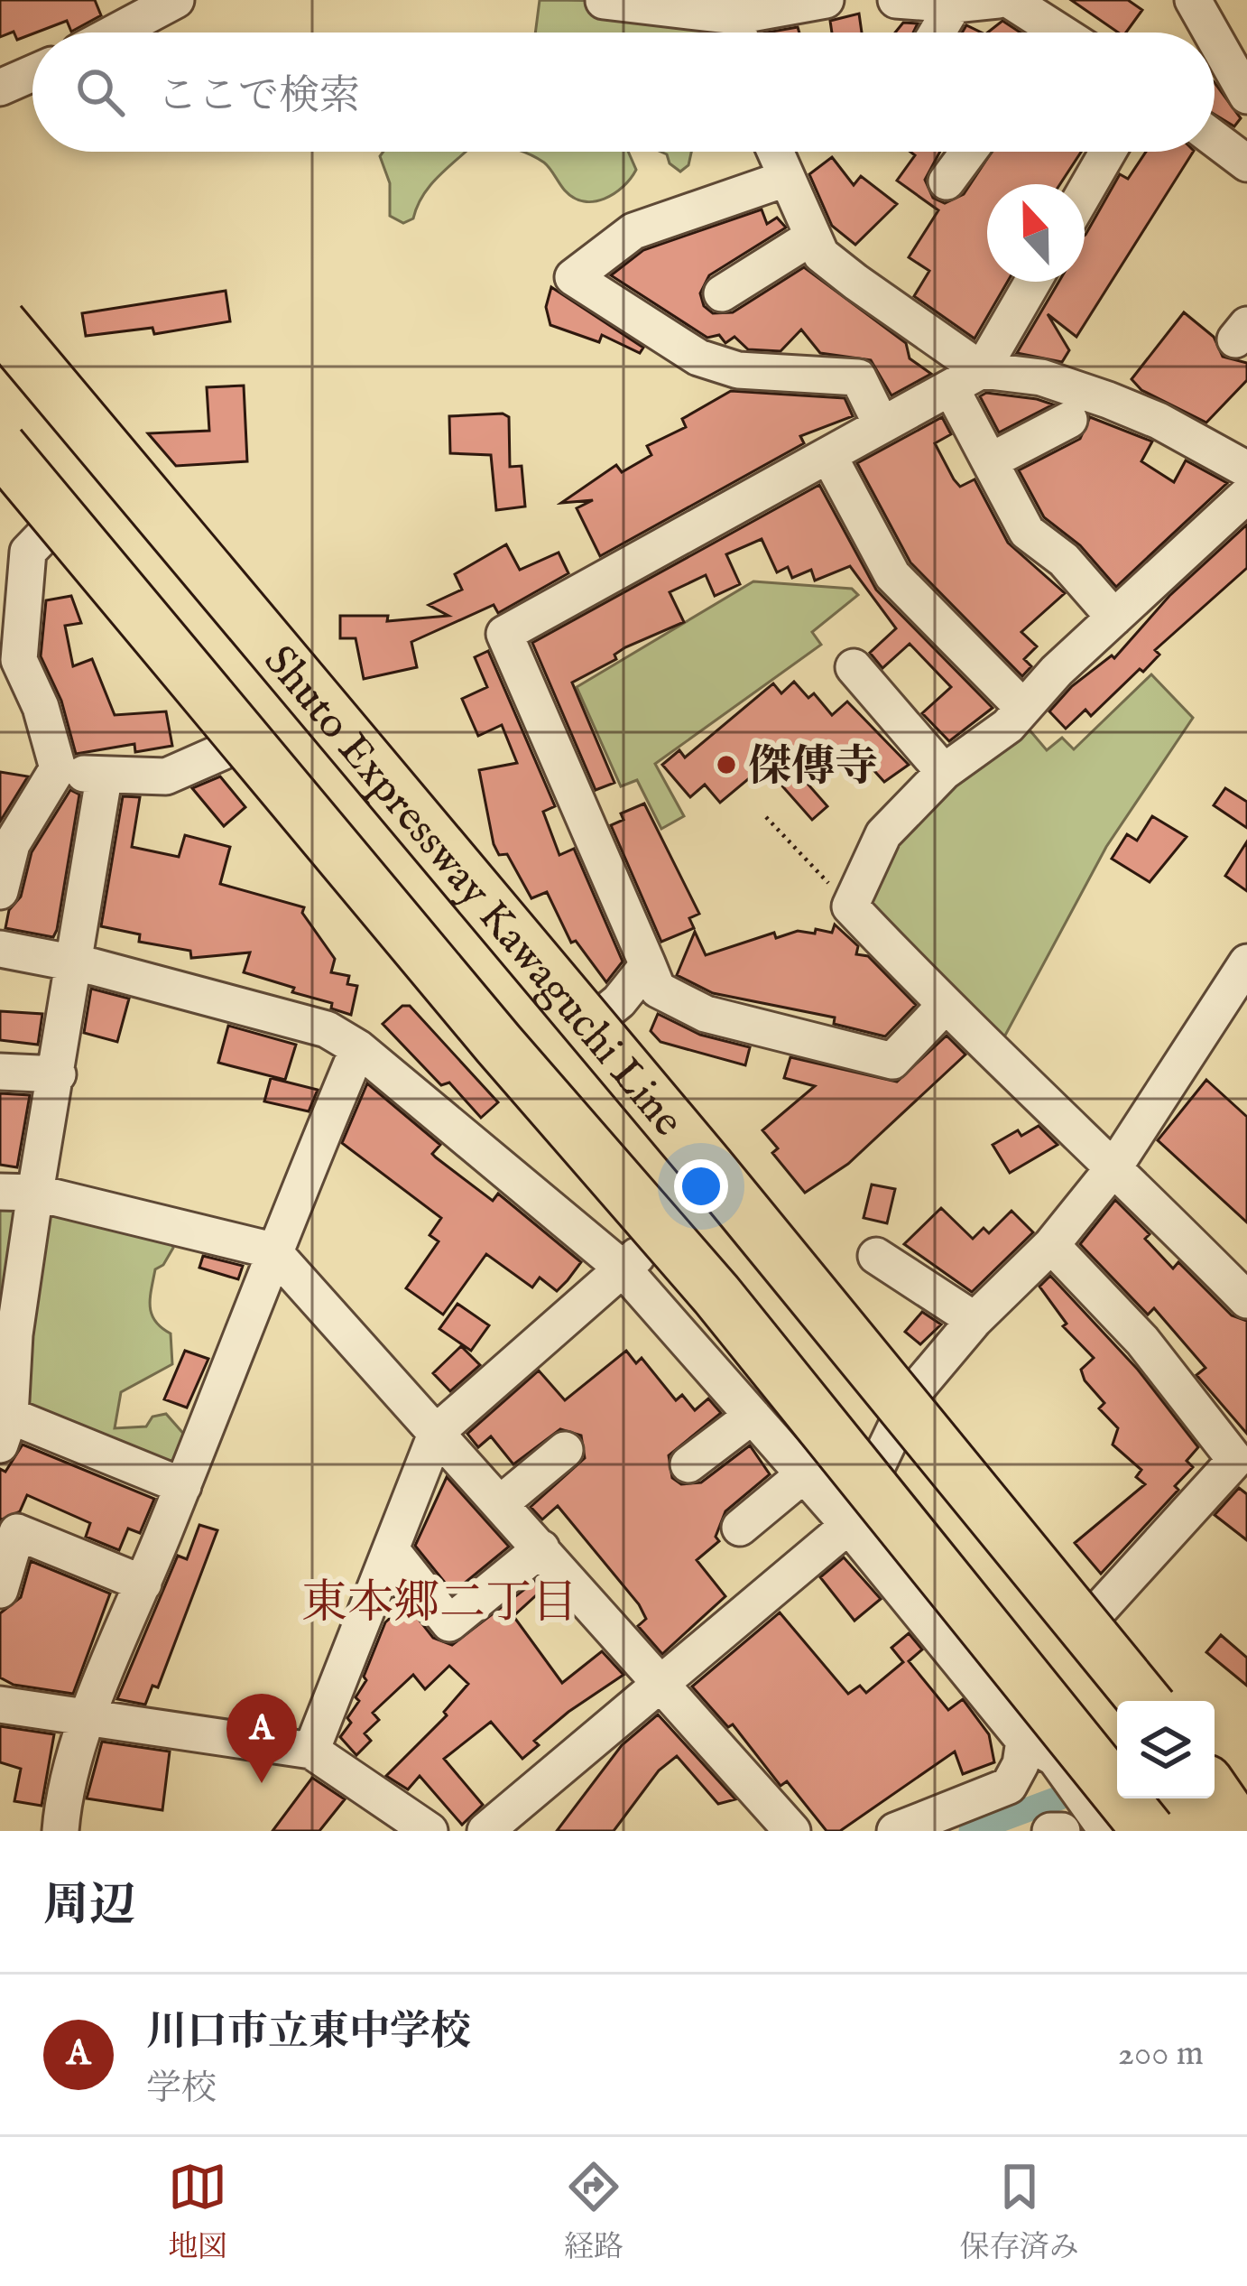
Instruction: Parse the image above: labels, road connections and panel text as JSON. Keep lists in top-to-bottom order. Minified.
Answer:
{"streets":{"highway":["Shuto Expressway Kawaguchi Line"]},"districts":["東本郷二丁目"],"places":["傑傳寺"],"north":"top","page":{"search":"ここで検索","pins":"A","heading":"周辺","list":[{"mark":"A","name":"川口市立東中学校","note":"学校","value":"200 m"}],"nav":["地図","経路","保存済み"]}}
